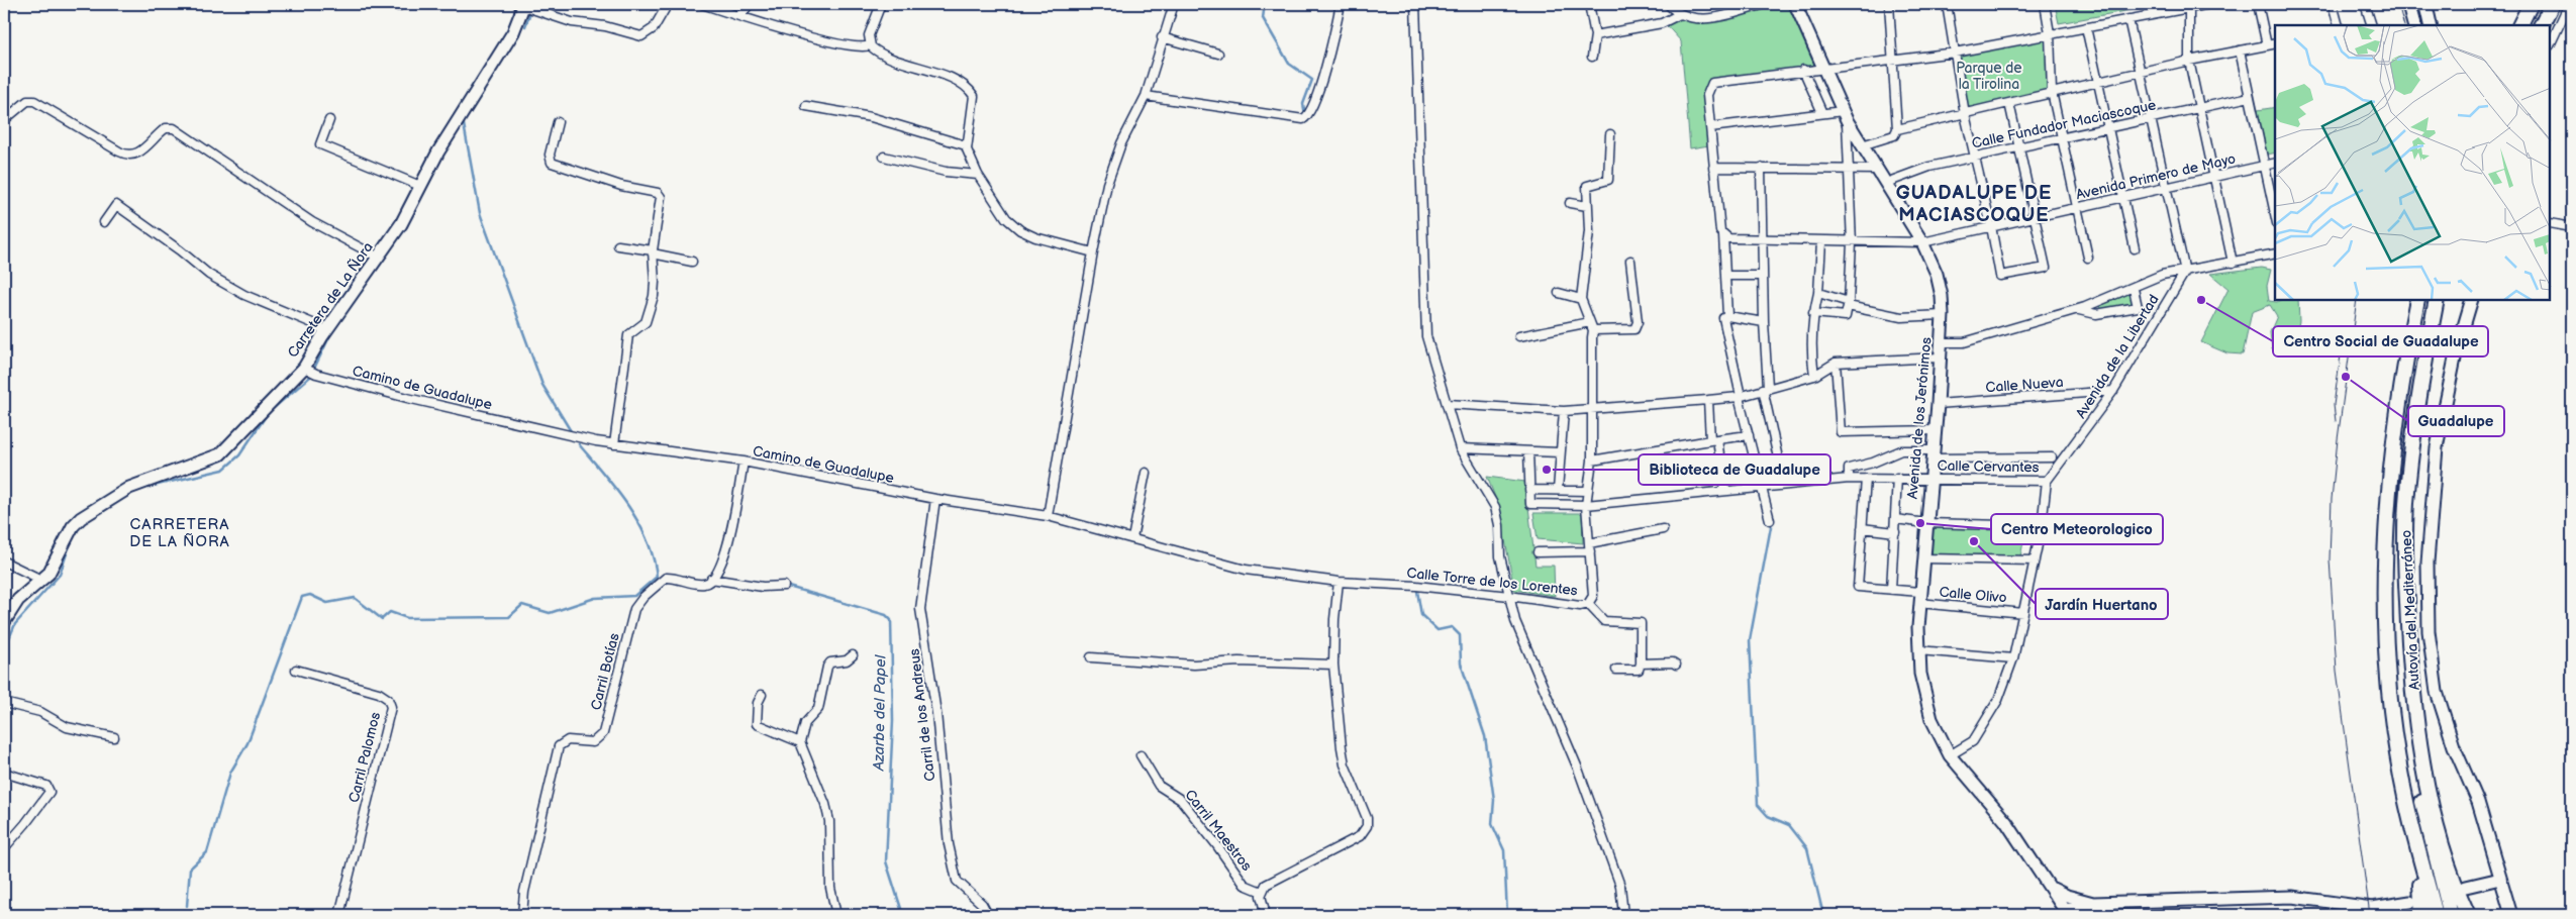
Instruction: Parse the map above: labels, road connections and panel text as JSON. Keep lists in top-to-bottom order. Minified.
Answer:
{"streets":{"highway":["Autovía del Mediterráneo"],"main road":["Carretera de La Ñora","Avenida de los Jerónimos"],"street":["Calle Fundador Maciascoque","Avenida Primero de Mayo","Avenida de la Libertad","Calle Nueva","Camino de Guadalupe","Calle Cervantes","Calle Torre de los Lorentes","Calle Olivo","Carril Botías","Carril de los Andreus","Carril Palomos","Carril Maestros"]},"crossings":[["Calle Fundador Maciascoque","Avenida de los Jerónimos"],["Avenida Primero de Mayo","Avenida de los Jerónimos"],["Carretera de La Ñora","Camino de Guadalupe"],["Avenida de la Libertad","Calle Nueva"],["Avenida de la Libertad","Calle Cervantes"],["Calle Nueva","Avenida de los Jerónimos"],["Camino de Guadalupe","Calle Torre de los Lorentes"],["Camino de Guadalupe","Carril de los Andreus"],["Avenida de los Jerónimos","Calle Cervantes"],["Avenida de los Jerónimos","Calle Olivo"],["Calle Cervantes","Calle Torre de los Lorentes"]],"districts":["GUADALUPE DE MACIASCOQUE","CARRETERA DE LA ÑORA"],"water":["Azarbe del Papel"],"parks":["Parque de la Tirolina"],"places":["Centro Social de Guadalupe","Guadalupe","Biblioteca de Guadalupe","Centro Meteorologico","Jardín Huertano"]}
